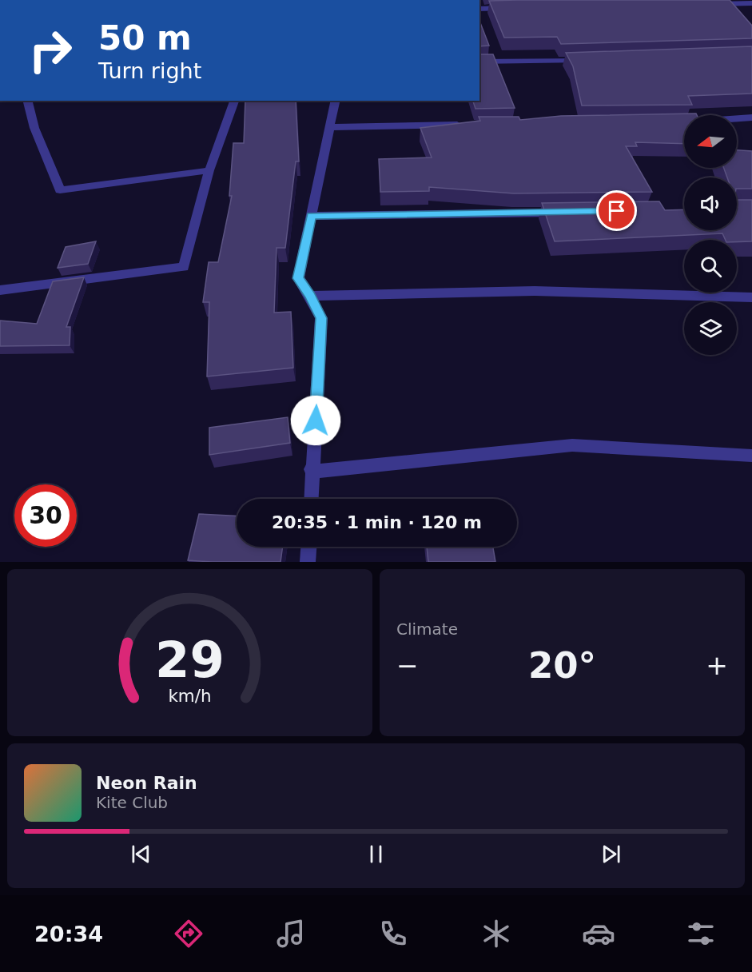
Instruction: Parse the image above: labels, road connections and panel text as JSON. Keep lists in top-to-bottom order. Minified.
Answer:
{"north":"left","page":{"turn":["50 m","Turn right"],"limit":"30","trip":"20:35 · 1 min · 120 m","tile":"Climate","heat":["−","20°","+"],"song":["Neon Rain","Kite Club"],"tabs":"20:34","gauge":["29","km/h"]}}
